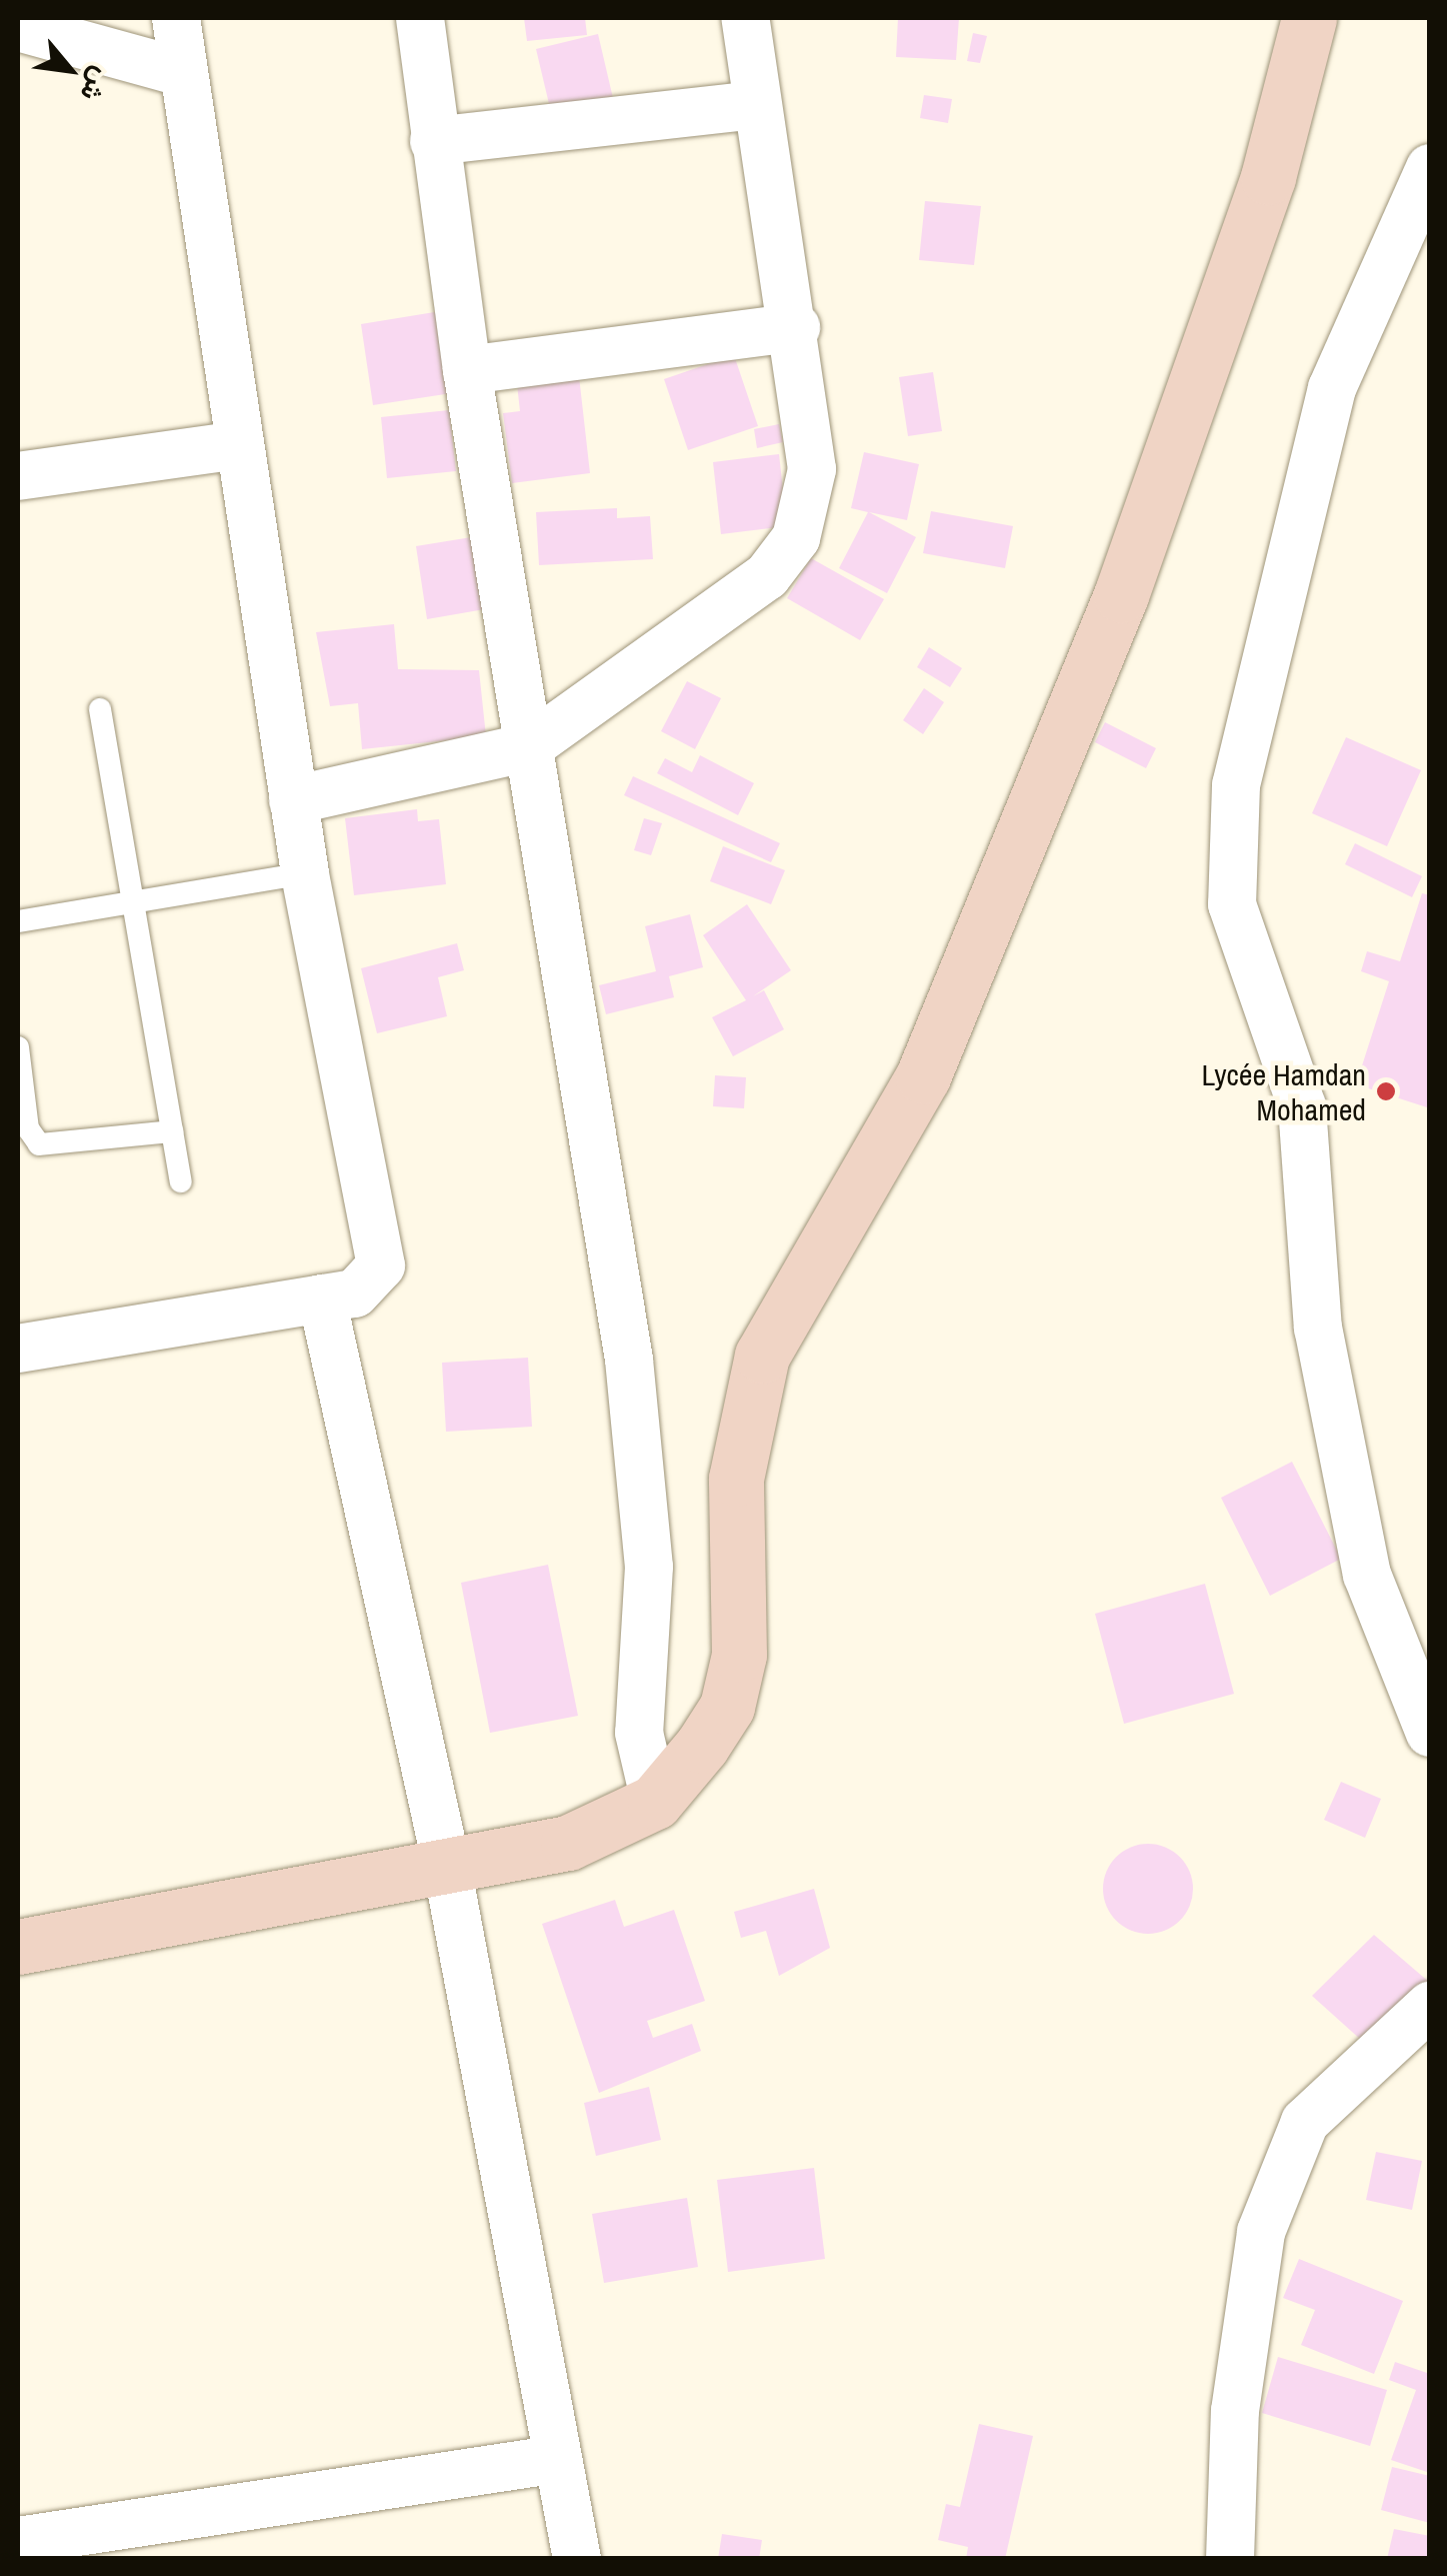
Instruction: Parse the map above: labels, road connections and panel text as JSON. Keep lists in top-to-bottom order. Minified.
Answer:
{"places":["Lycée Hamdan Mohamed"],"north":"bottom right"}
